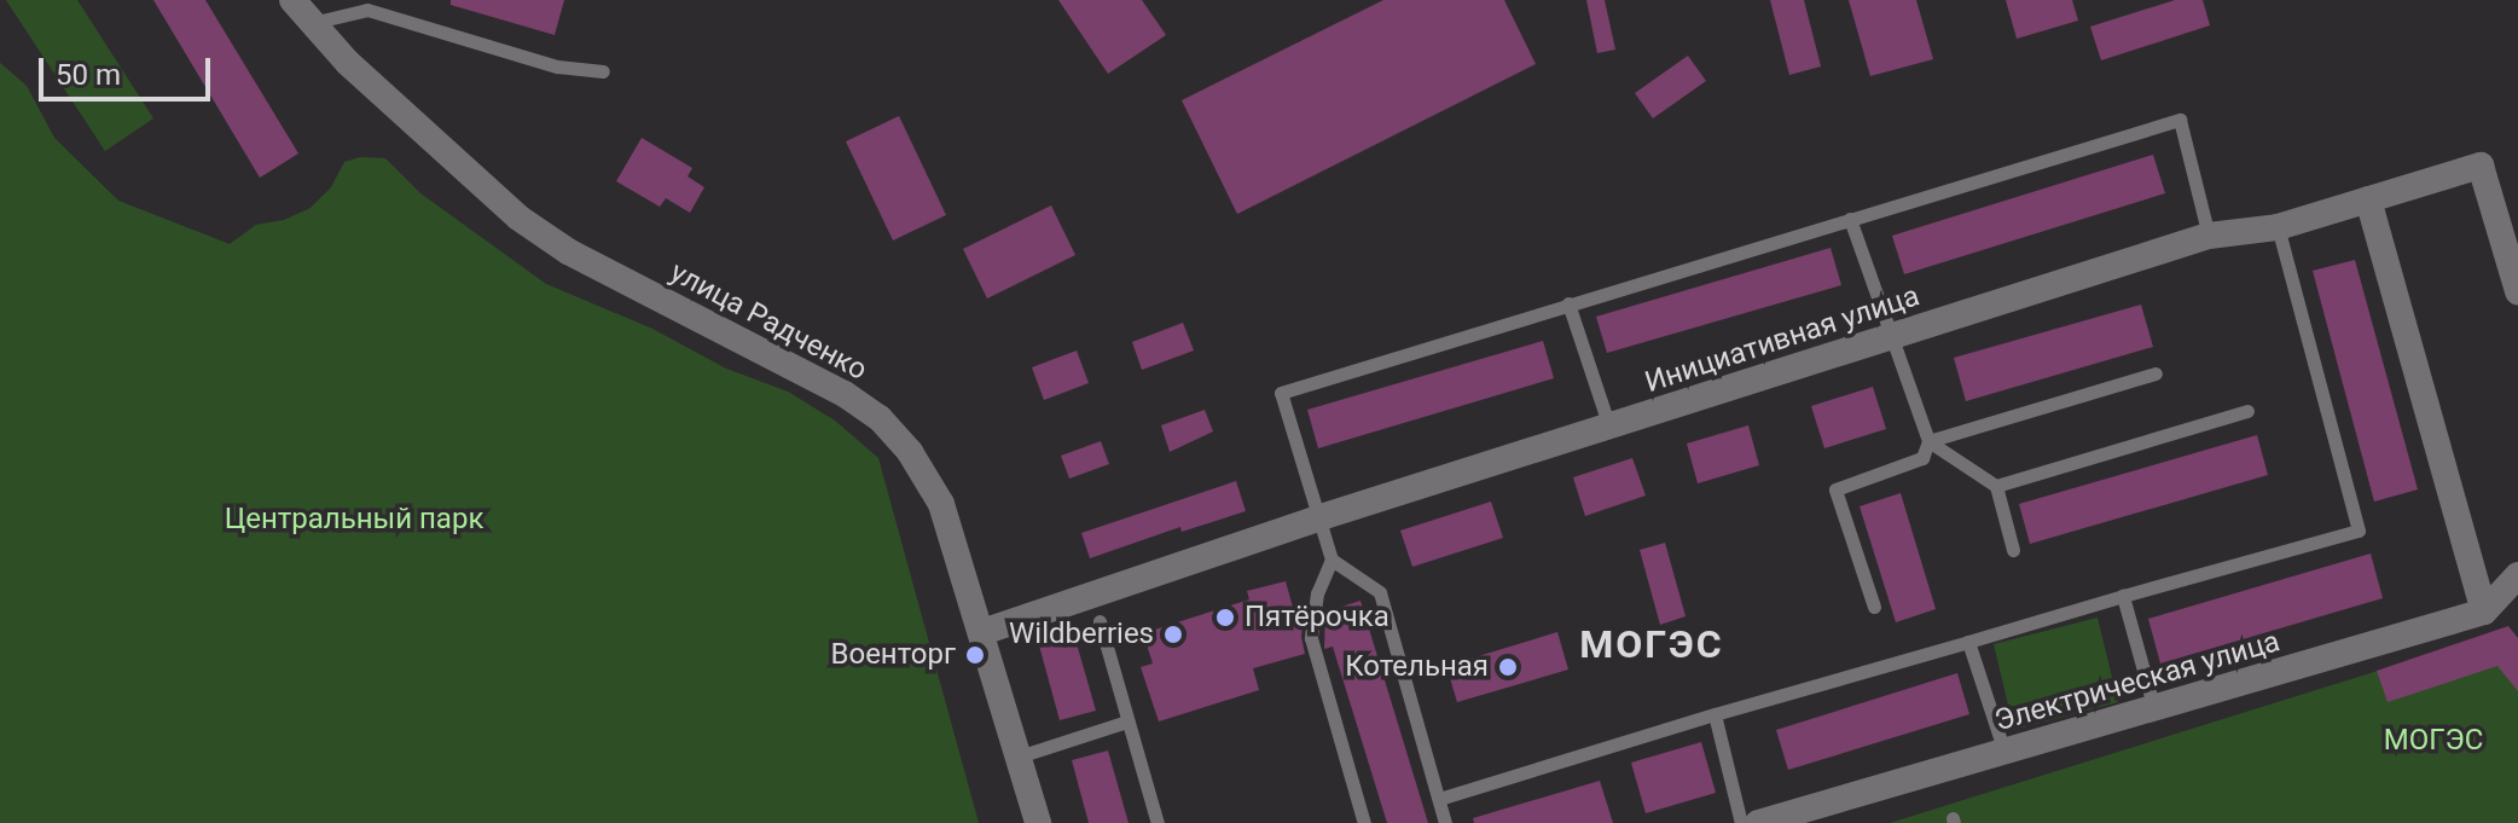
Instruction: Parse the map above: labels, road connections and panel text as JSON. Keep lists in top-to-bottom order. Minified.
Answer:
{"streets":{"street":["улица Радченко","Инициативная улица","Электрическая улица"]},"crossings":[["улица Радченко","Инициативная улица"]],"districts":["МОГЭС"],"parks":["Центральный парк","МОГЭС"],"places":["Пятёрочка","Wildberries","Военторг","Котельная"],"scale_bar":"50 m"}
